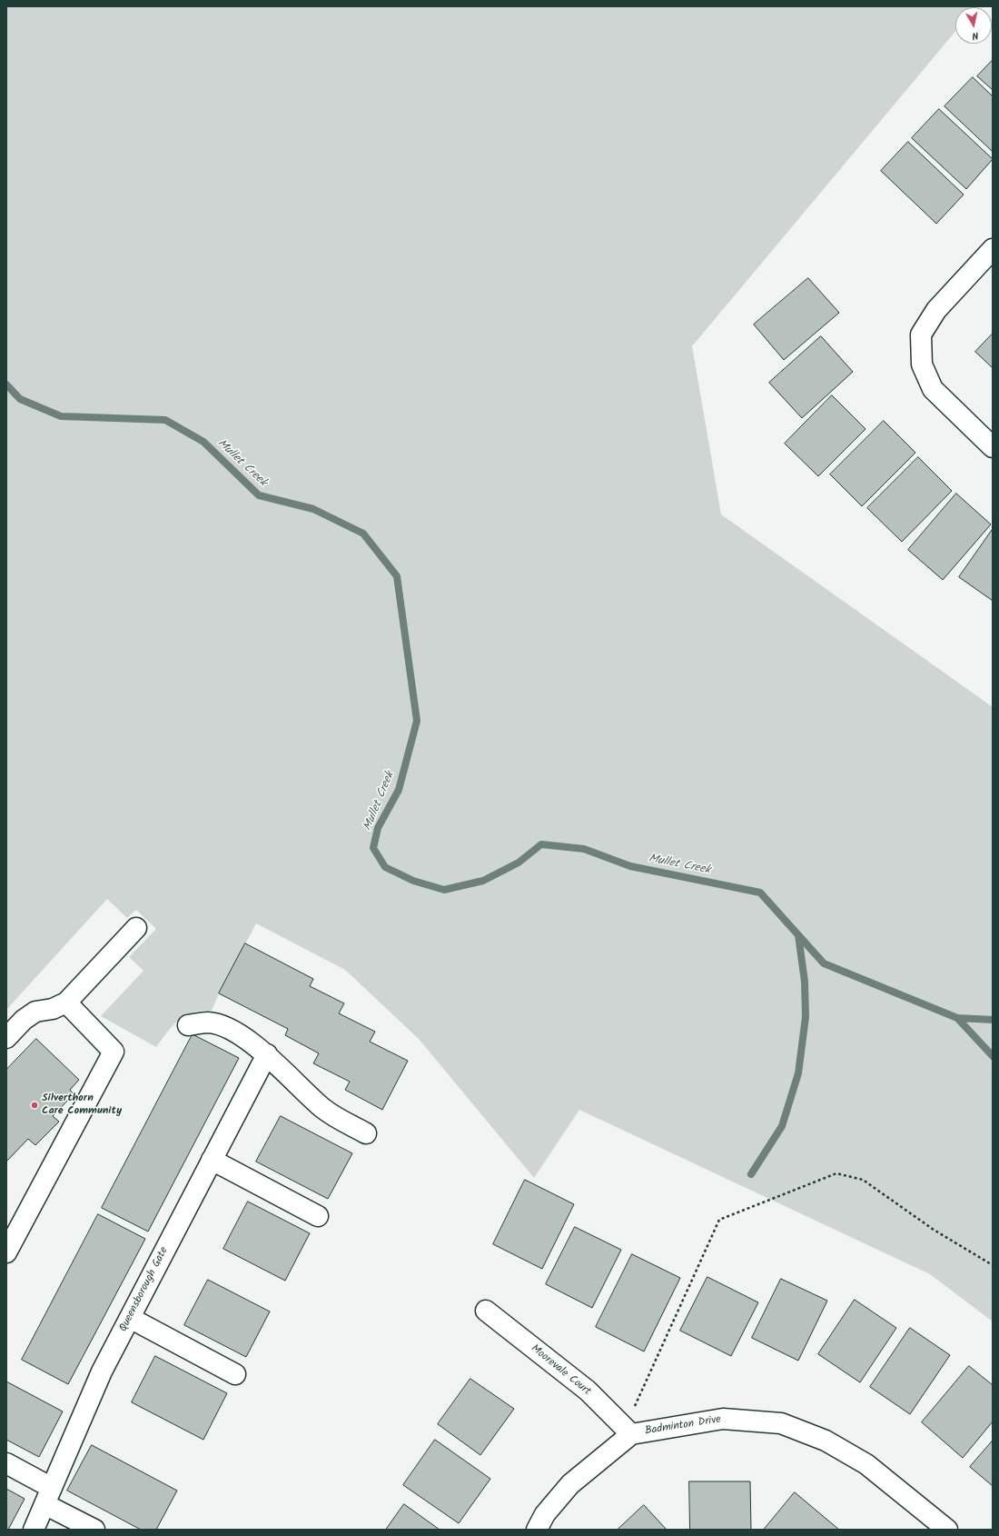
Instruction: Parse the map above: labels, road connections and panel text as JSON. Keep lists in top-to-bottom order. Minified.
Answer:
{"streets":{"street":["Queensborough Gate","Moorevale Court","Badminton Drive"]},"crossings":[["Moorevale Court","Badminton Drive"]],"water":["Mullet Creek"],"places":["Silverthorn Care Community"],"north":"bottom"}
